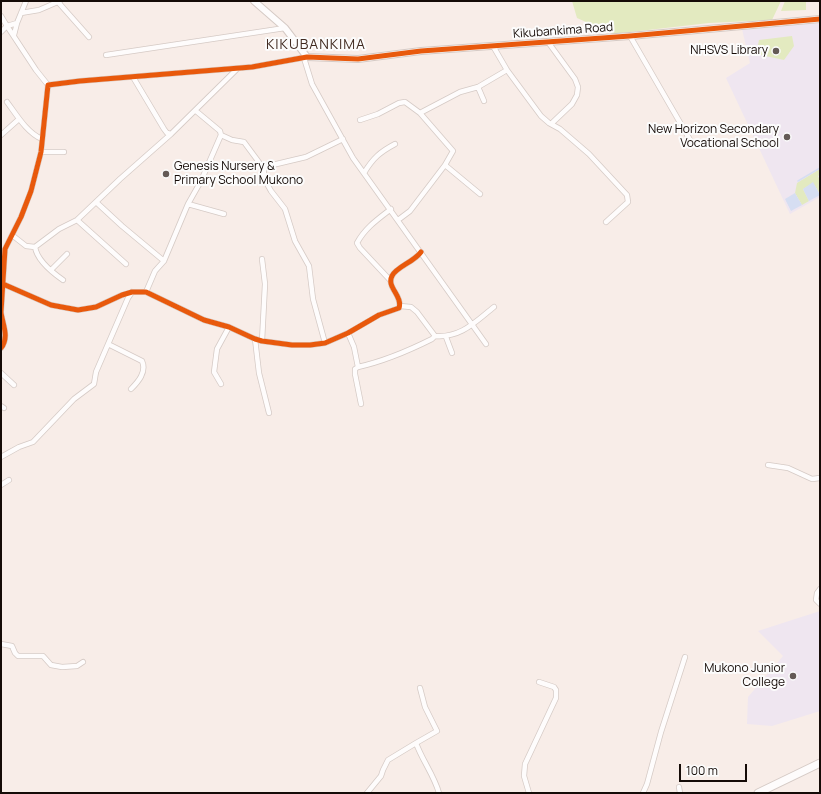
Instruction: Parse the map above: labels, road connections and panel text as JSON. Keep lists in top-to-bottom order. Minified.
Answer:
{"streets":{"street":["Kikubankima Road"]},"districts":["KIKUBANKIMA"],"places":["NHSVS Library","New Horizon Secondary Vocational School","Genesis Nursery & Primary School Mukono","Mukono Junior College"],"scale_bar":"100 m"}
